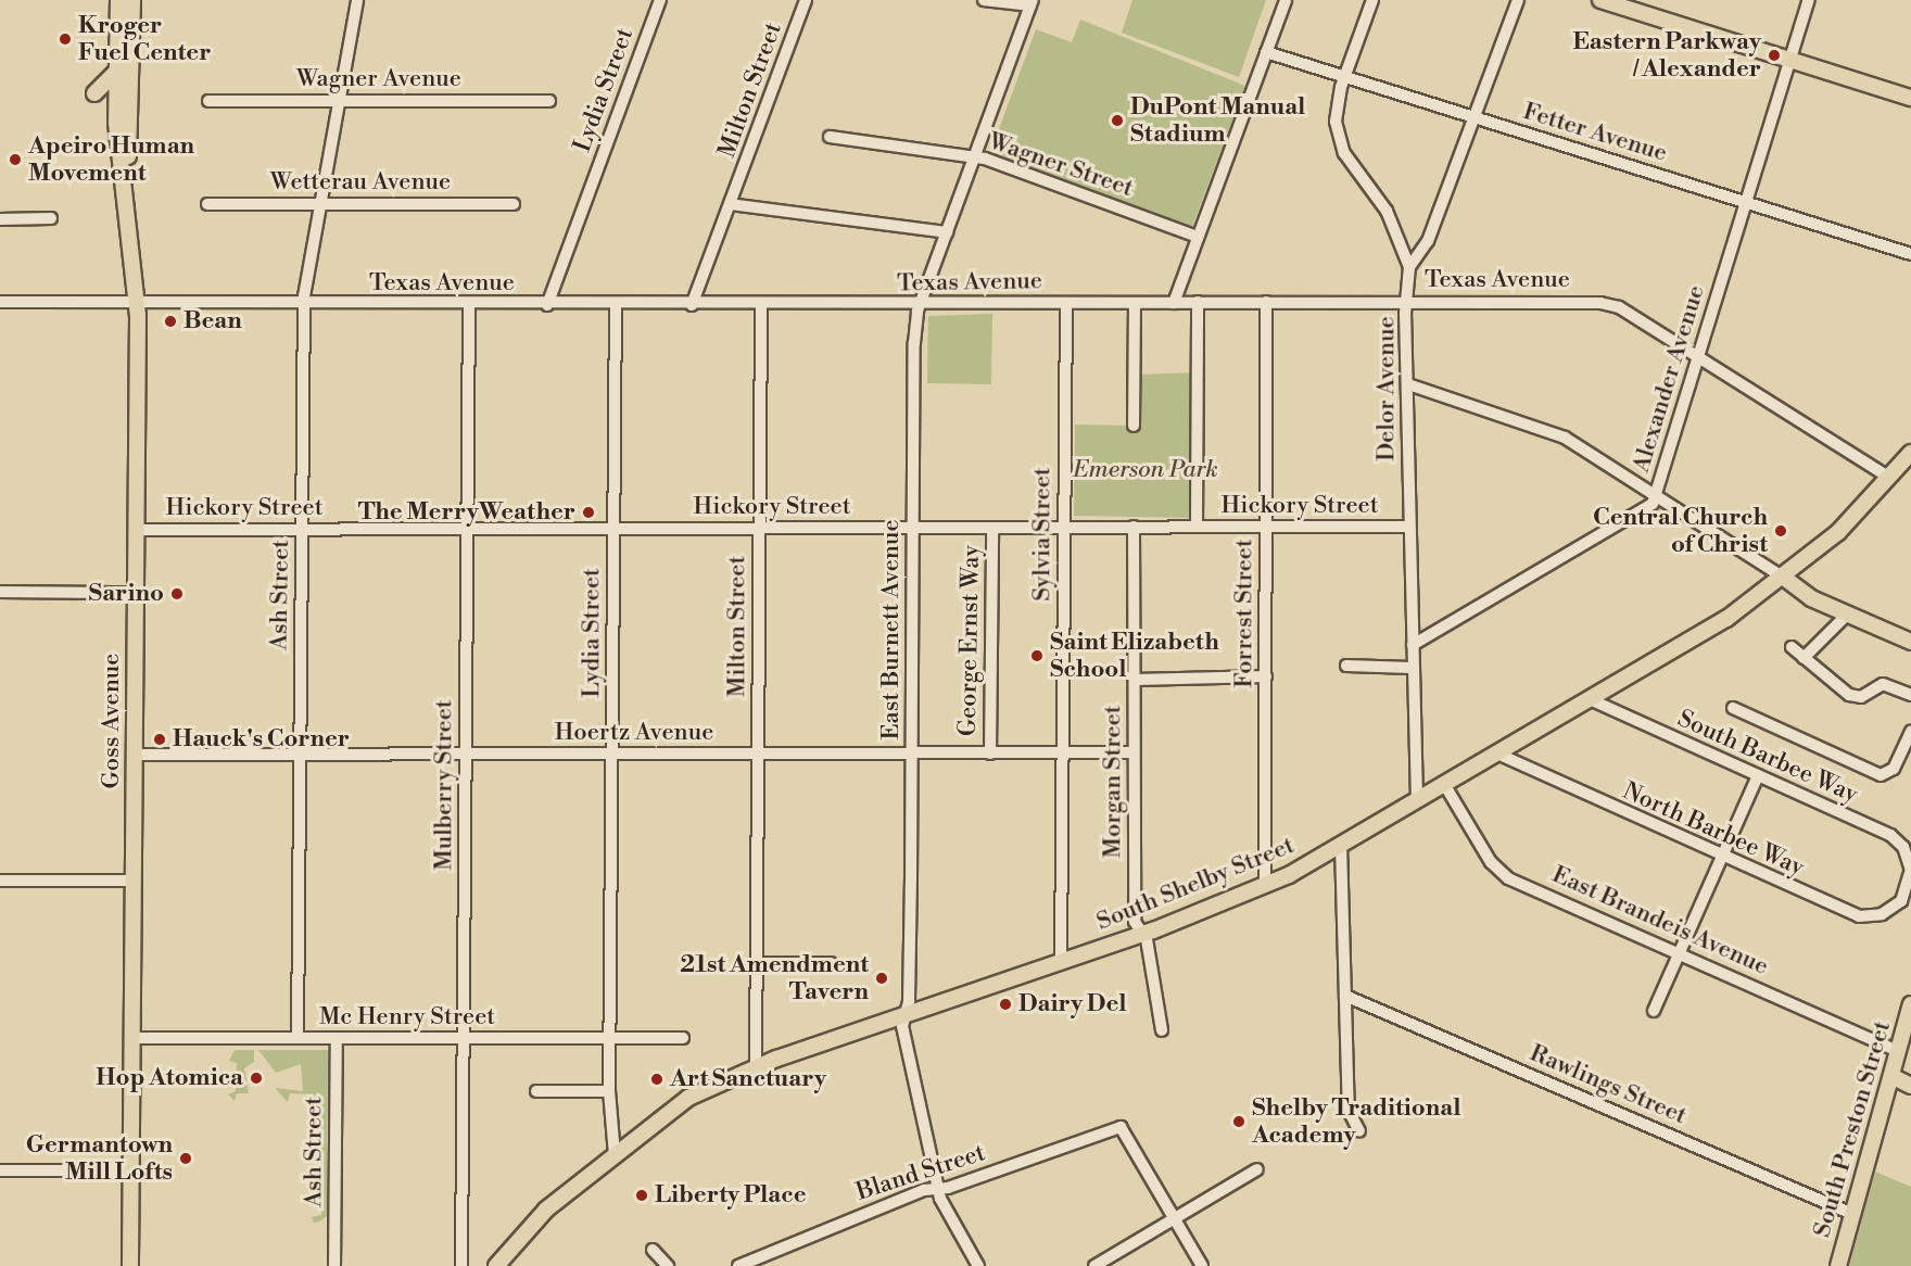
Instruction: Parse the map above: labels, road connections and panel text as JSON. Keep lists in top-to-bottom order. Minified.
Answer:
{"streets":{"main road":["Goss Avenue","South Shelby Street","South Preston Street"],"street":["Wagner Avenue","Lydia Street","Milton Street","Fetter Avenue","Wagner Street","Wetterau Avenue","Texas Avenue","Alexander Avenue","Delor Avenue","Hickory Street","Sylvia Street","Ash Street","Forrest Street","East Burnett Avenue","George Ernst Way","Hoertz Avenue","South Barbee Way","Morgan Street","Mulberry Street","North Barbee Way","East Brandeis Avenue","Mc Henry Street","Rawlings Street","Bland Street"]},"crossings":[["Wagner Avenue","Ash Street"],["Lydia Street","Texas Avenue"],["Lydia Street","Hickory Street"],["Lydia Street","Hoertz Avenue"],["Lydia Street","South Shelby Street"],["Lydia Street","Mc Henry Street"],["Milton Street","Texas Avenue"],["Milton Street","Hickory Street"],["Milton Street","Hoertz Avenue"],["Milton Street","South Shelby Street"],["Fetter Avenue","Alexander Avenue"],["Wagner Street","East Burnett Avenue"],["Wetterau Avenue","Ash Street"],["Texas Avenue","Alexander Avenue"],["Texas Avenue","Delor Avenue"],["Texas Avenue","Sylvia Street"],["Texas Avenue","Ash Street"],["Texas Avenue","Forrest Street"],["Texas Avenue","East Burnett Avenue"],["Texas Avenue","Goss Avenue"],["Texas Avenue","Mulberry Street"],["Texas Avenue","South Shelby Street"],["Alexander Avenue","Delor Avenue"],["Delor Avenue","Hickory Street"],["Delor Avenue","South Shelby Street"],["Hickory Street","Sylvia Street"],["Hickory Street","Ash Street"],["Hickory Street","Forrest Street"],["Hickory Street","East Burnett Avenue"],["Hickory Street","George Ernst Way"],["Hickory Street","Goss Avenue"],["Hickory Street","Morgan Street"],["Hickory Street","Mulberry Street"],["Sylvia Street","Hoertz Avenue"],["Sylvia Street","South Shelby Street"],["Ash Street","Hoertz Avenue"],["Ash Street","Mc Henry Street"],["Forrest Street","South Shelby Street"],["East Burnett Avenue","Hoertz Avenue"],["East Burnett Avenue","South Shelby Street"],["East Burnett Avenue","Bland Street"],["George Ernst Way","Hoertz Avenue"],["Goss Avenue","Hoertz Avenue"],["Goss Avenue","Mc Henry Street"],["Hoertz Avenue","Morgan Street"],["Hoertz Avenue","Mulberry Street"],["South Barbee Way","North Barbee Way"],["South Barbee Way","South Shelby Street"],["Morgan Street","South Shelby Street"],["Mulberry Street","Mc Henry Street"],["North Barbee Way","South Shelby Street"],["South Shelby Street","East Brandeis Avenue"],["East Brandeis Avenue","South Preston Street"],["Rawlings Street","South Preston Street"]],"parks":["Emerson Park"],"places":["Kroger Fuel Center","Eastern Parkway / Alexander","DuPont Manual Stadium","Apeiro Human Movement","Bean","The MerryWeather","Central Church of Christ","Sarino","Saint Elizabeth School","Hauck's Corner","21st Amendment Tavern","Dairy Del","Hop Atomica","Art Sanctuary","Shelby Traditional Academy","Germantown Mill Lofts","Liberty Place"]}
